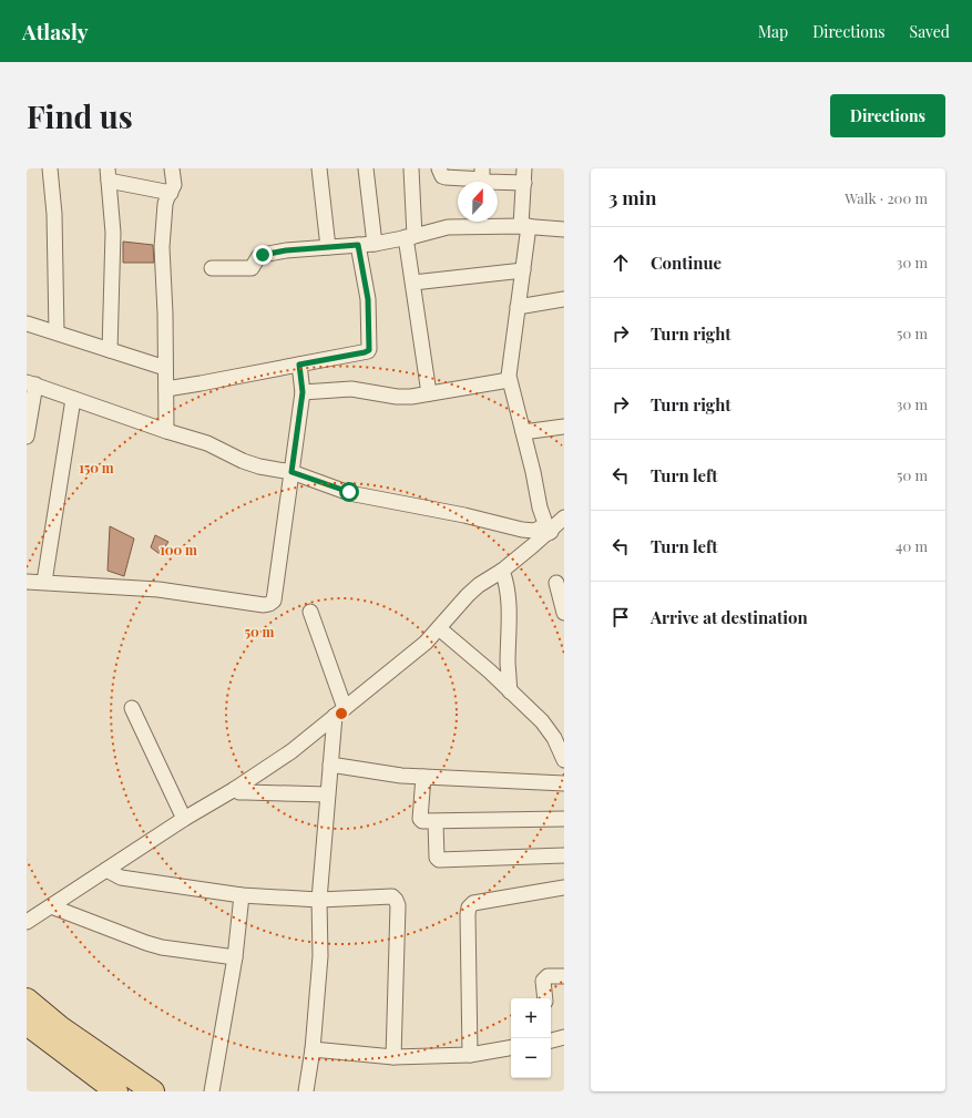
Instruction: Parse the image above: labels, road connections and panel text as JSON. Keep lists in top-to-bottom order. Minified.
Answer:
{"north":"top","page":{"header":"Atlasly","nav":["Map","Directions","Saved"],"buttons":"Directions","title":"Find us","heading":["3 min","Walk · 200 m"],"list":[["Continue","30 m"],["Turn right","50 m"],["Turn right","30 m"],["Turn left","50 m"],["Turn left","40 m"],"Arrive at destination"],"map_buttons":["+","−"]},"rings":["150 m","100 m","50 m"]}
